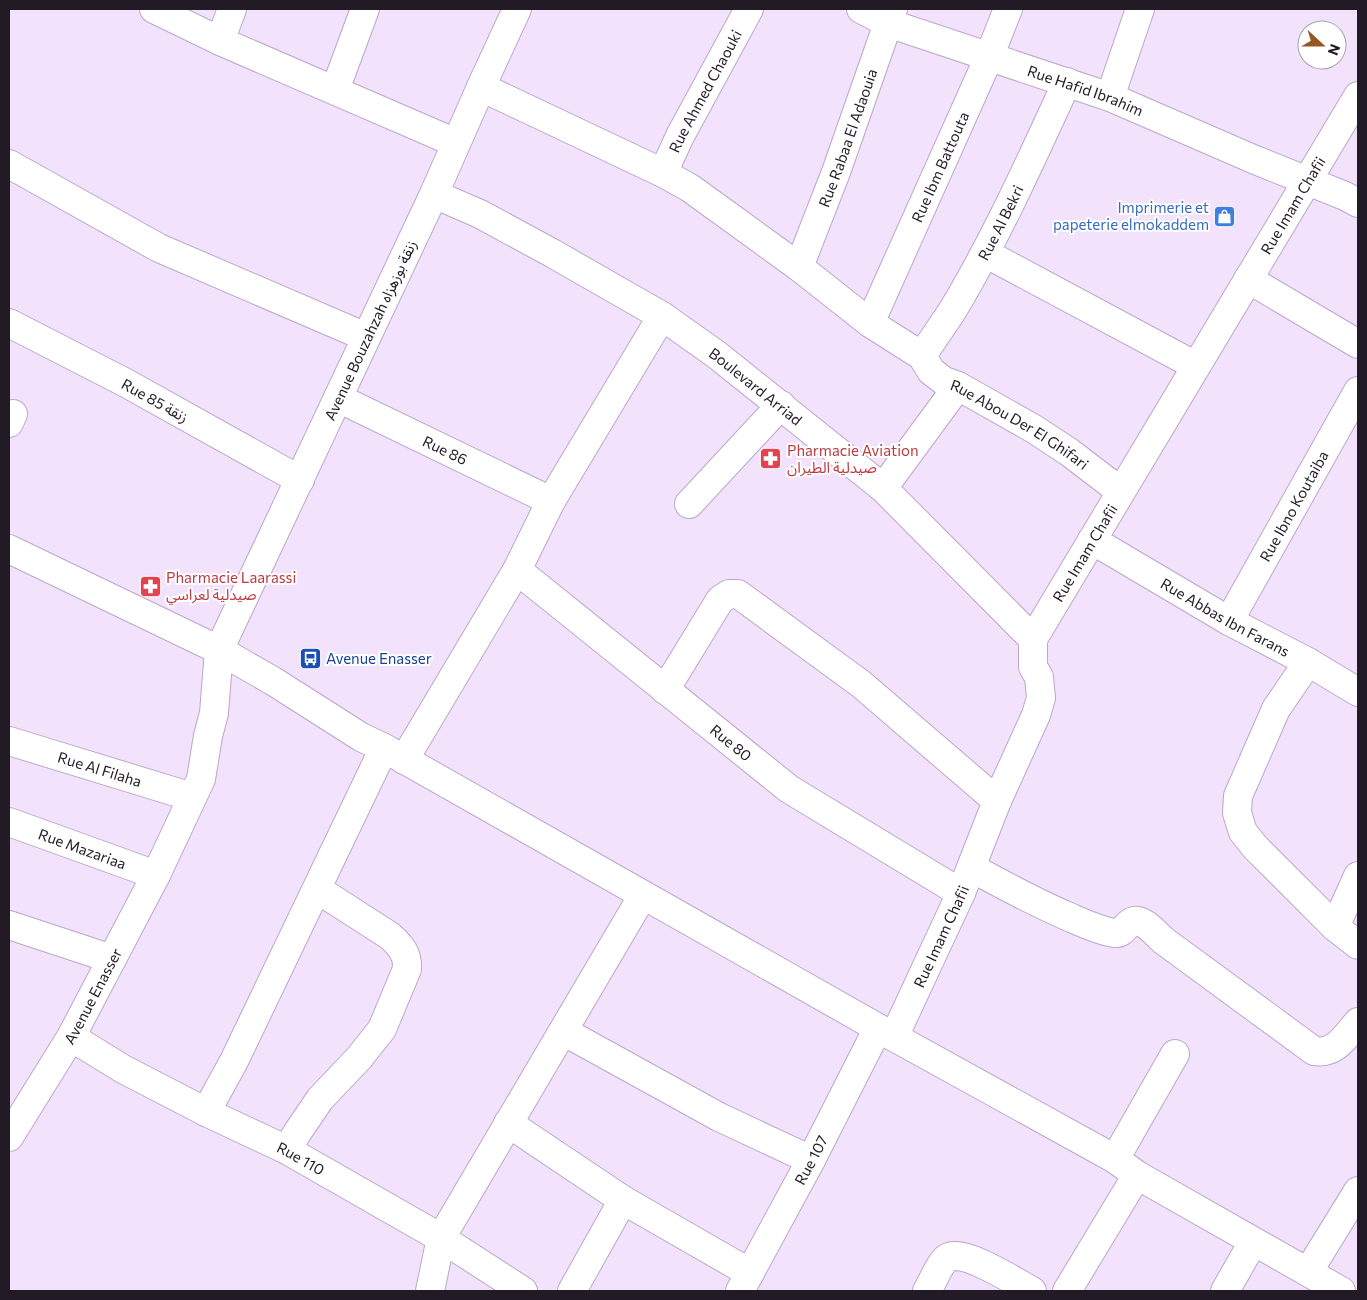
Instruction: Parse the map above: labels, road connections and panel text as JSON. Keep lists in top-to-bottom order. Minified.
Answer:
{"streets":{"street":["Rue Hafid Ibrahim","Rue Ahmed Chaouki","Rue Rabaa El Adaouia","Rue Ibm Battouta","Rue Imam Chafii","Rue Al Bekri","Avenue Bouzahzah زنقة بوزهزاه","Boulevard Arriad","Rue 85 زنقة","Rue Abou Der El Ghifari","Rue 86","Rue Ibno Koutaiba","Rue Abbas Ibn Farans","Rue 80","Rue Al Filaha","Rue Mazariaa","Avenue Enasser","Rue 110","Rue 107"]},"crossings":[["Rue Hafid Ibrahim","Rue Rabaa El Adaouia"],["Rue Hafid Ibrahim","Rue Ibm Battouta"],["Rue Hafid Ibrahim","Rue Imam Chafii"],["Rue Hafid Ibrahim","Rue Al Bekri"],["Rue Imam Chafii","Boulevard Arriad"],["Rue Imam Chafii","Rue Abou Der El Ghifari"],["Rue Imam Chafii","Rue Abbas Ibn Farans"],["Rue Imam Chafii","Rue 80"],["Rue Imam Chafii","Rue 107"],["Rue Al Bekri","Rue Abou Der El Ghifari"],["Avenue Bouzahzah زنقة بوزهزاه","Boulevard Arriad"],["Avenue Bouzahzah زنقة بوزهزاه","Rue 85 زنقة"],["Avenue Bouzahzah زنقة بوزهزاه","Rue 86"],["Avenue Bouzahzah زنقة بوزهزاه","Avenue Enasser"],["Rue Ibno Koutaiba","Rue Abbas Ibn Farans"],["Rue Al Filaha","Avenue Enasser"],["Rue Mazariaa","Avenue Enasser"],["Avenue Enasser","Rue 110"]],"places":{"shop":["Imprimerie et papeterie elmokaddem"],"pharmacy":["Pharmacie Aviation صيدلية الطيران","Pharmacie Laarassi صيدلية لعراسي"],"bus stop":["Avenue Enasser"]},"north":"right"}
